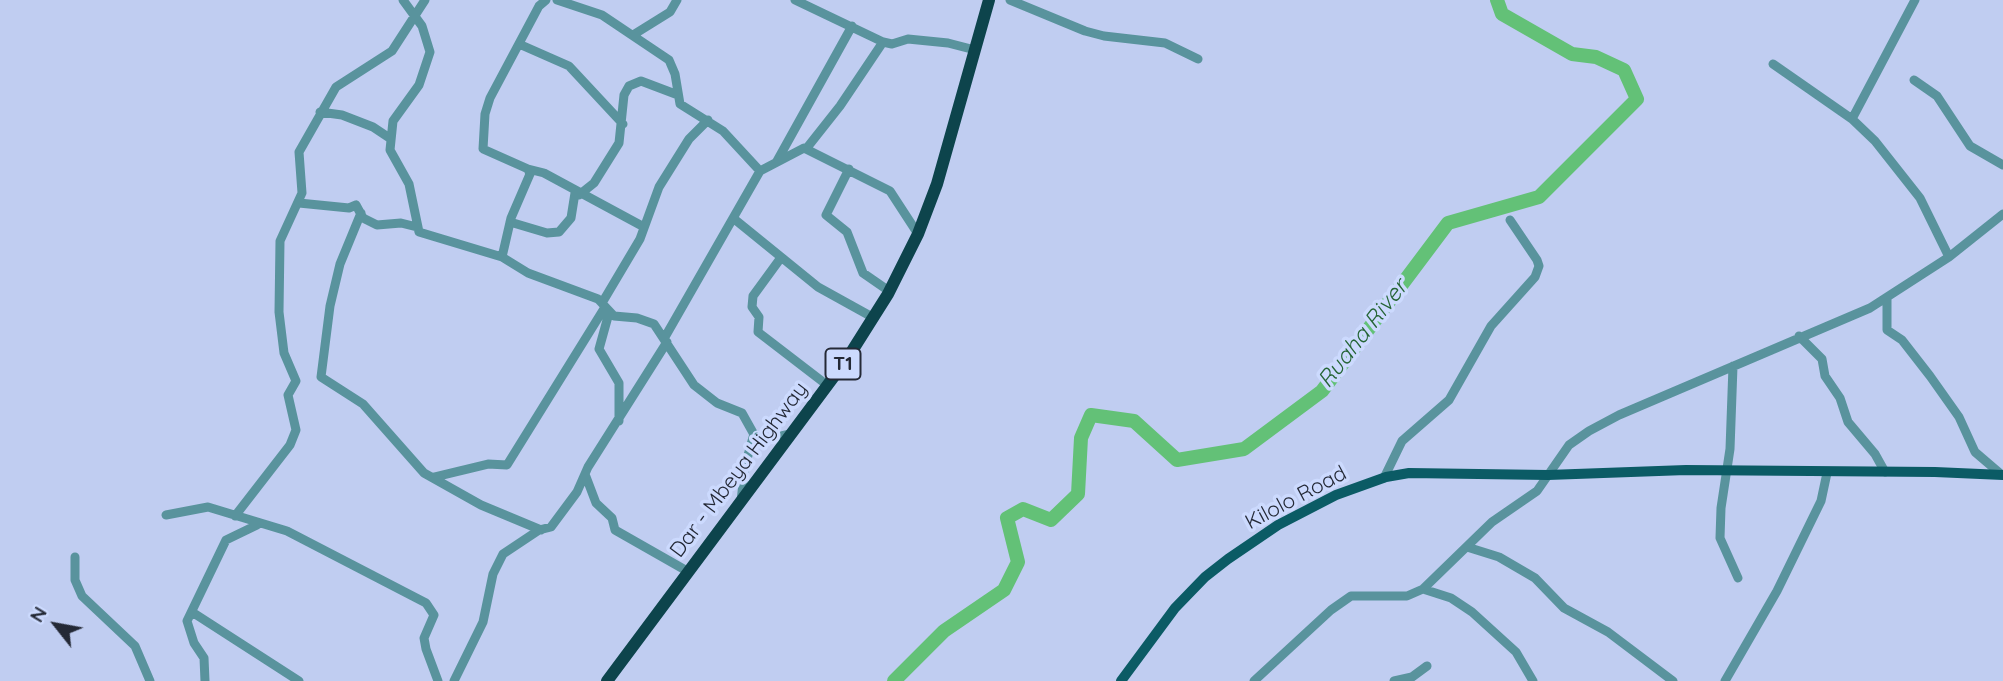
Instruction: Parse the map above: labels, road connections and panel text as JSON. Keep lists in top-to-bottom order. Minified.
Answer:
{"streets":{"highway":["T1","Dar - Mbeya Highway"],"main road":["Kilolo Road"]},"water":["Ruaha River"],"north":"top left"}
